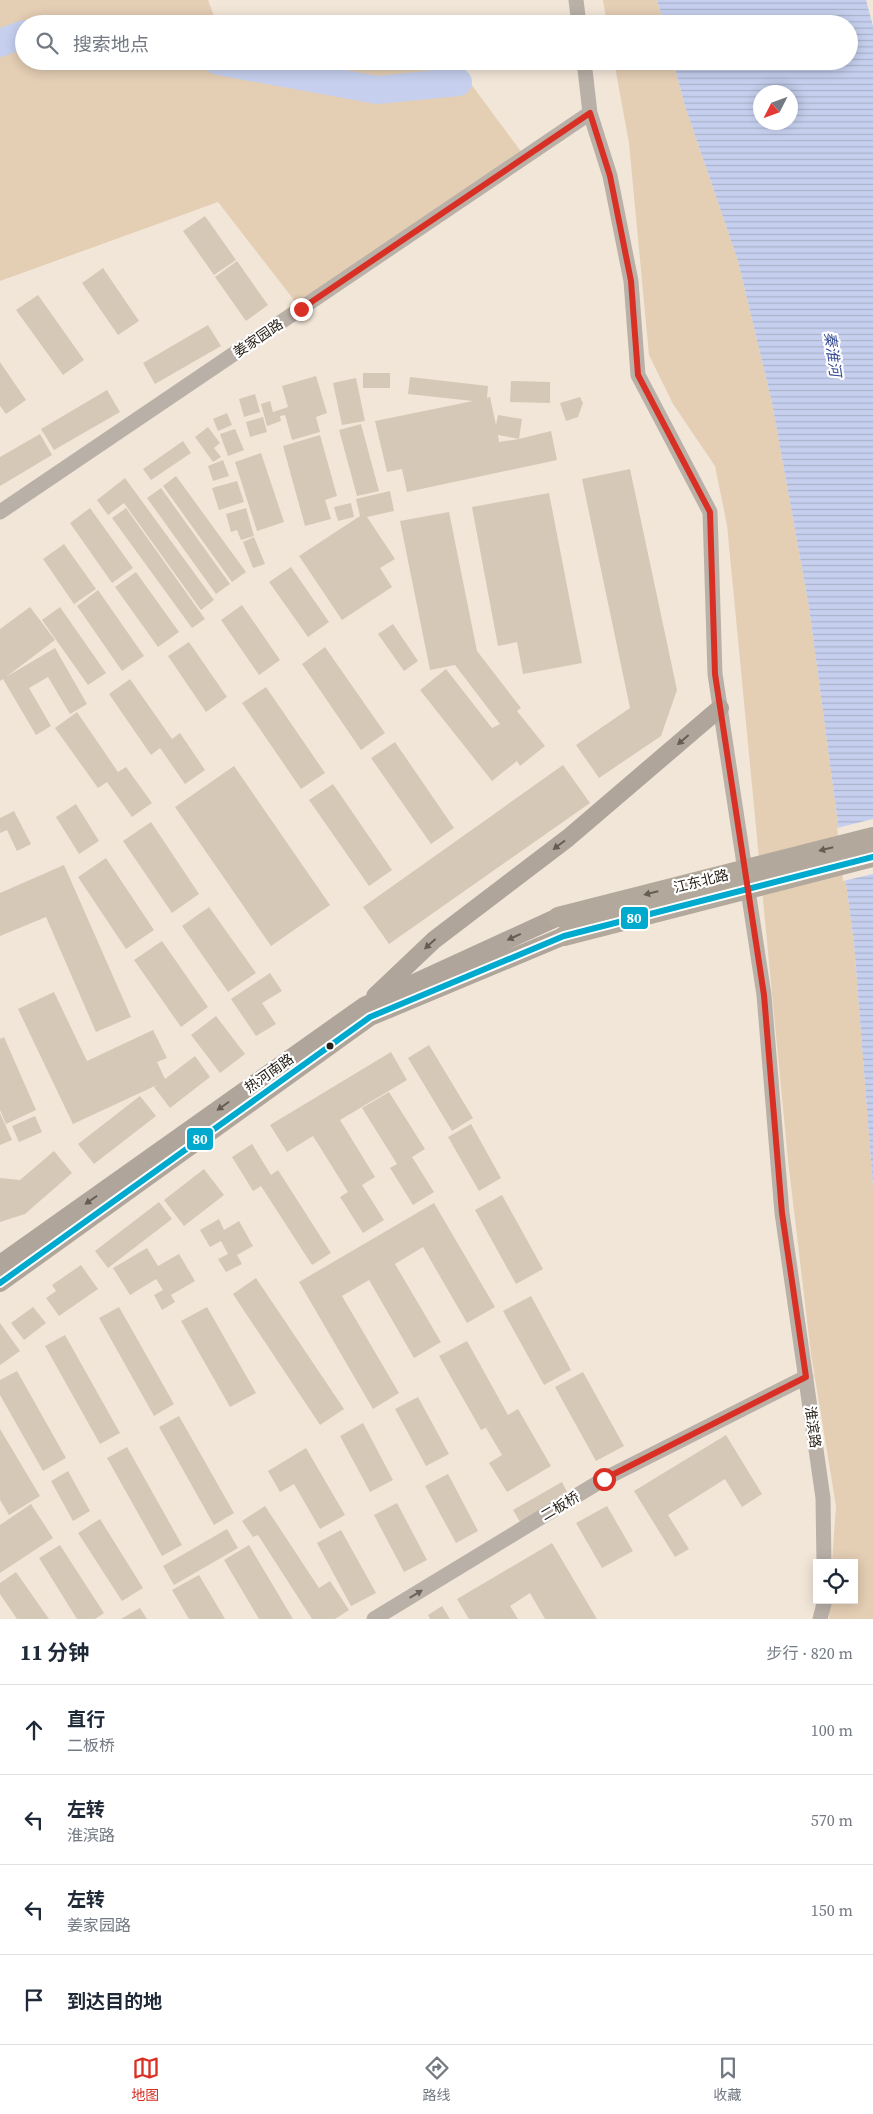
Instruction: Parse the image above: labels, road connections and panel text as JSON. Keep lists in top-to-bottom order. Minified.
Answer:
{"streets":{"main road":["江东北路","热河南路"],"street":["姜家园路","淮滨路","二板桥"]},"crossings":[["姜家园路","淮滨路"],["江东北路","热河南路"],["淮滨路","二板桥"]],"one_way":["二板桥"],"water":["秦淮河"],"lines":["transit line 80"],"north":"bottom left","page":{"search":"搜索地点","heading":["11 分钟","步行 · 820 m"],"list":[["直行","二板桥","100 m"],["左转","淮滨路","570 m"],["左转","姜家园路","150 m"],"到达目的地"],"nav":["地图","路线","收藏"]}}
